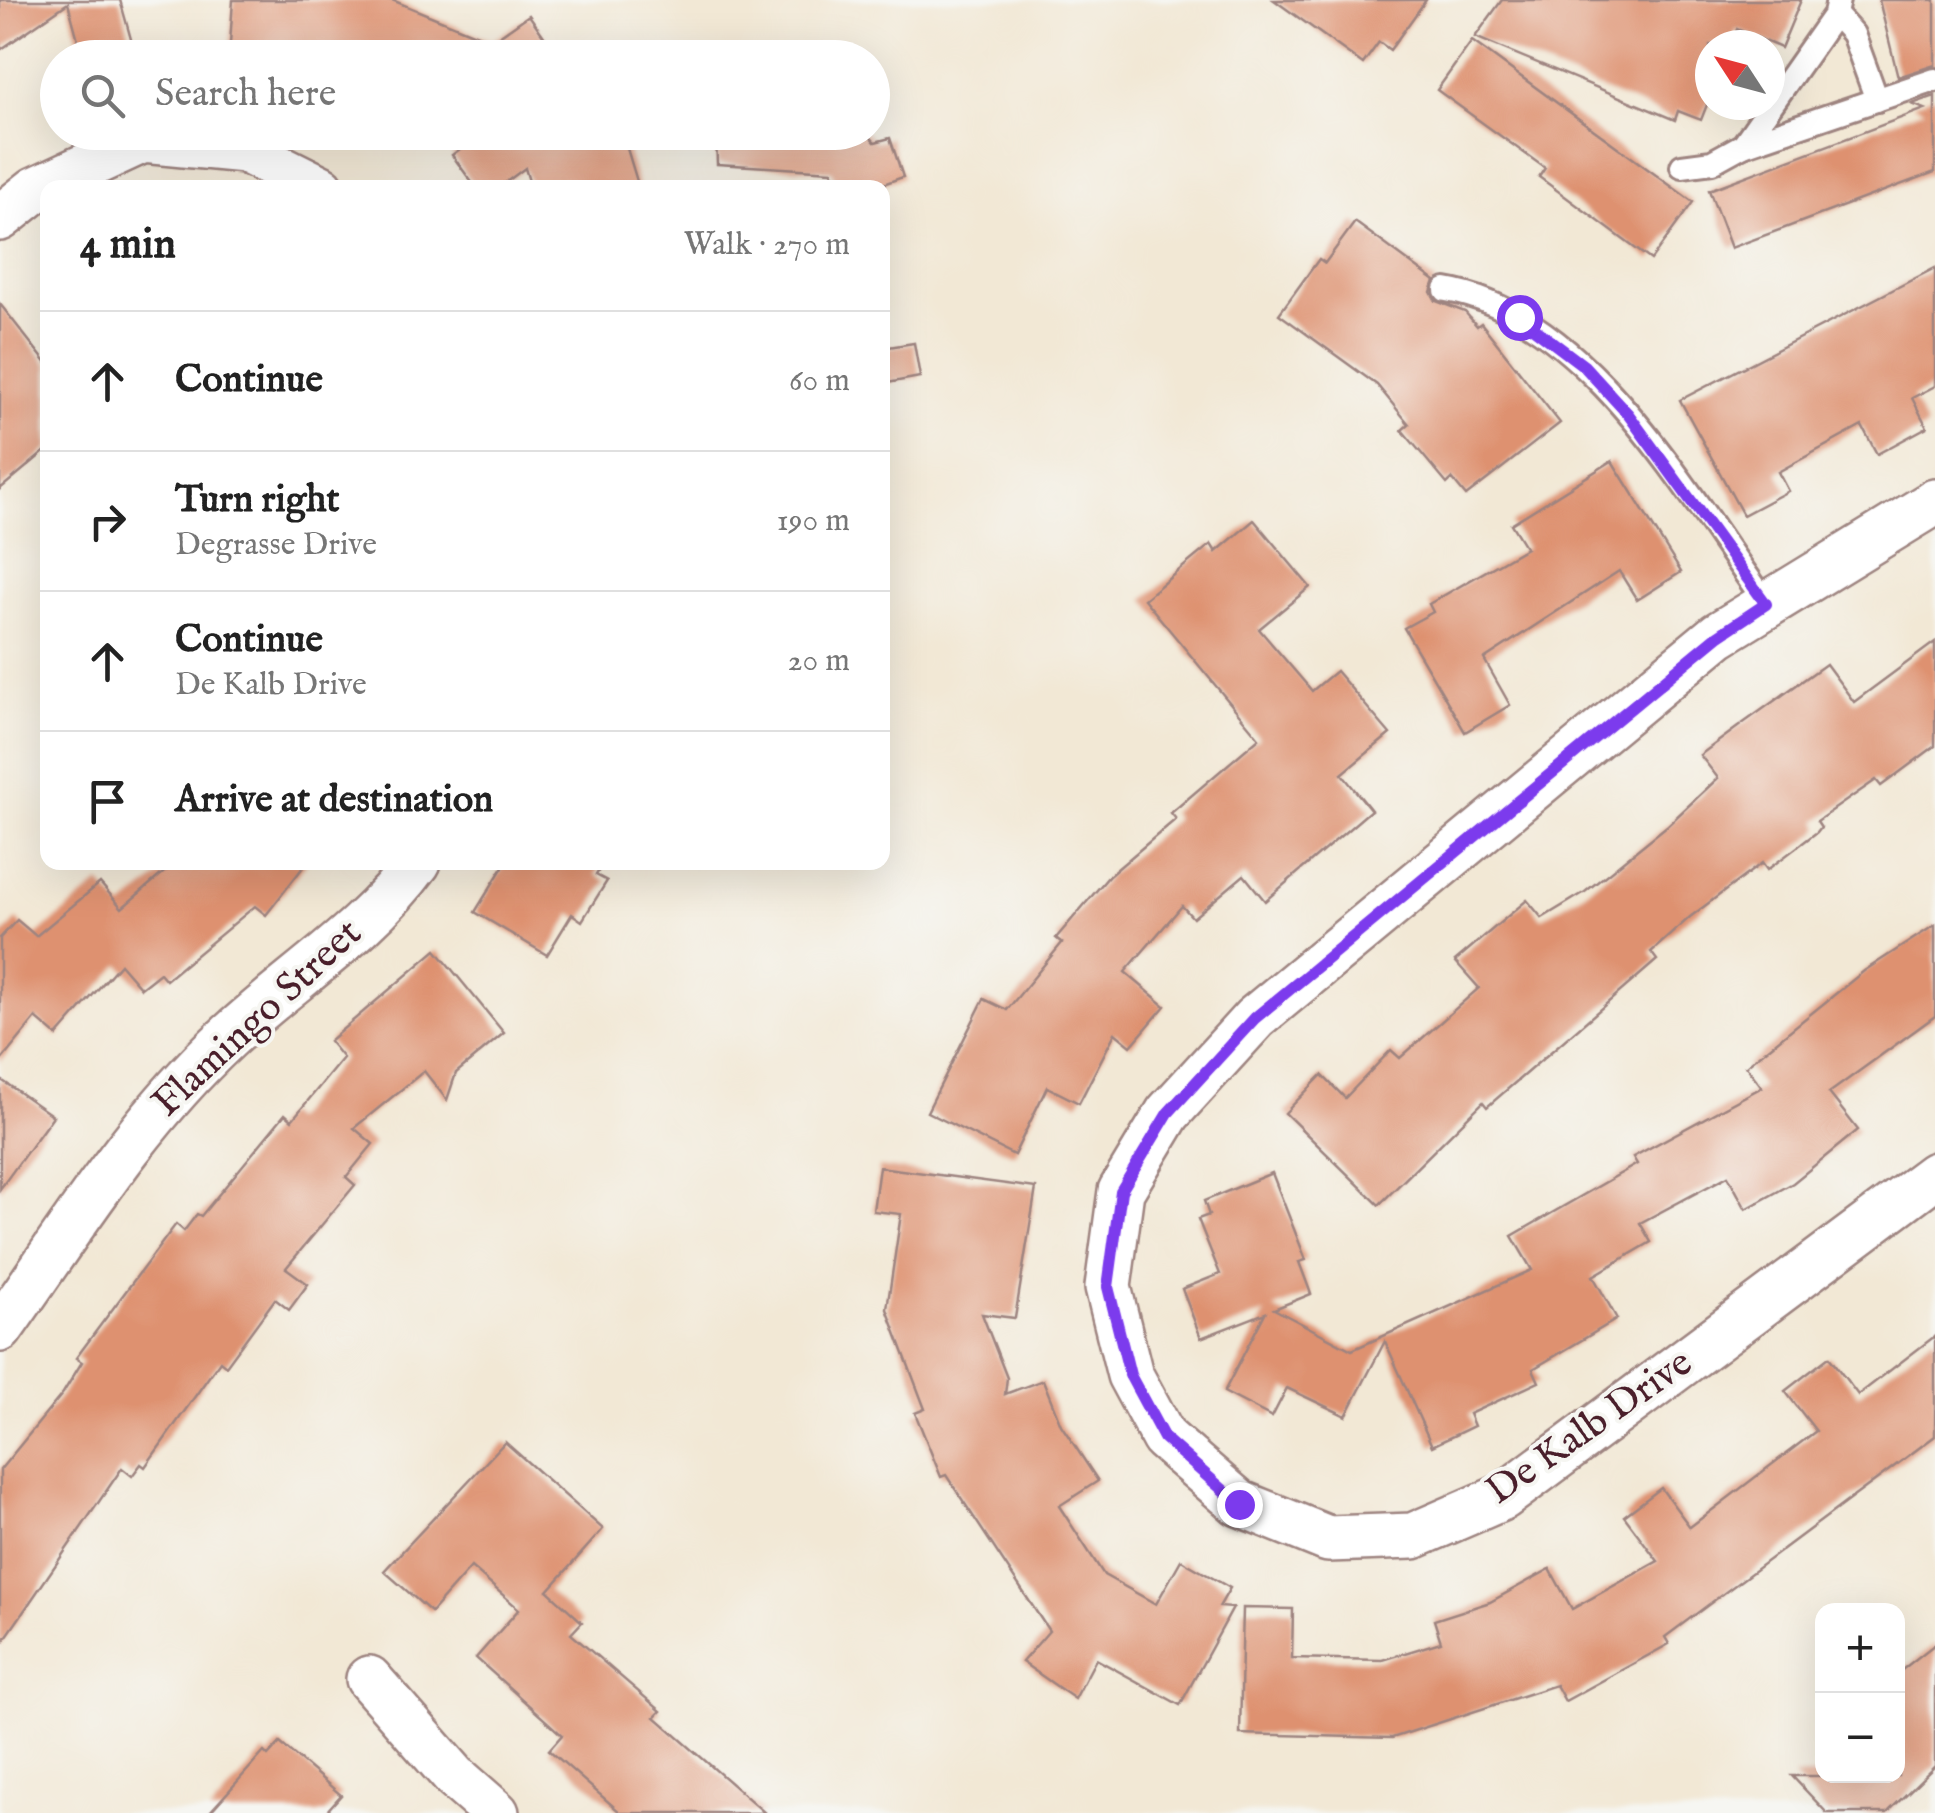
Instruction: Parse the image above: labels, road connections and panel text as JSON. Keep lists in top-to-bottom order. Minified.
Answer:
{"streets":{"street":["Flamingo Street","De Kalb Drive"]},"north":"top left","page":{"search":"Search here","heading":["4 min","Walk · 270 m"],"list":[["Continue","60 m"],["Turn right","Degrasse Drive","190 m"],["Continue","De Kalb Drive","20 m"],"Arrive at destination"],"map_buttons":["+","−"]}}
